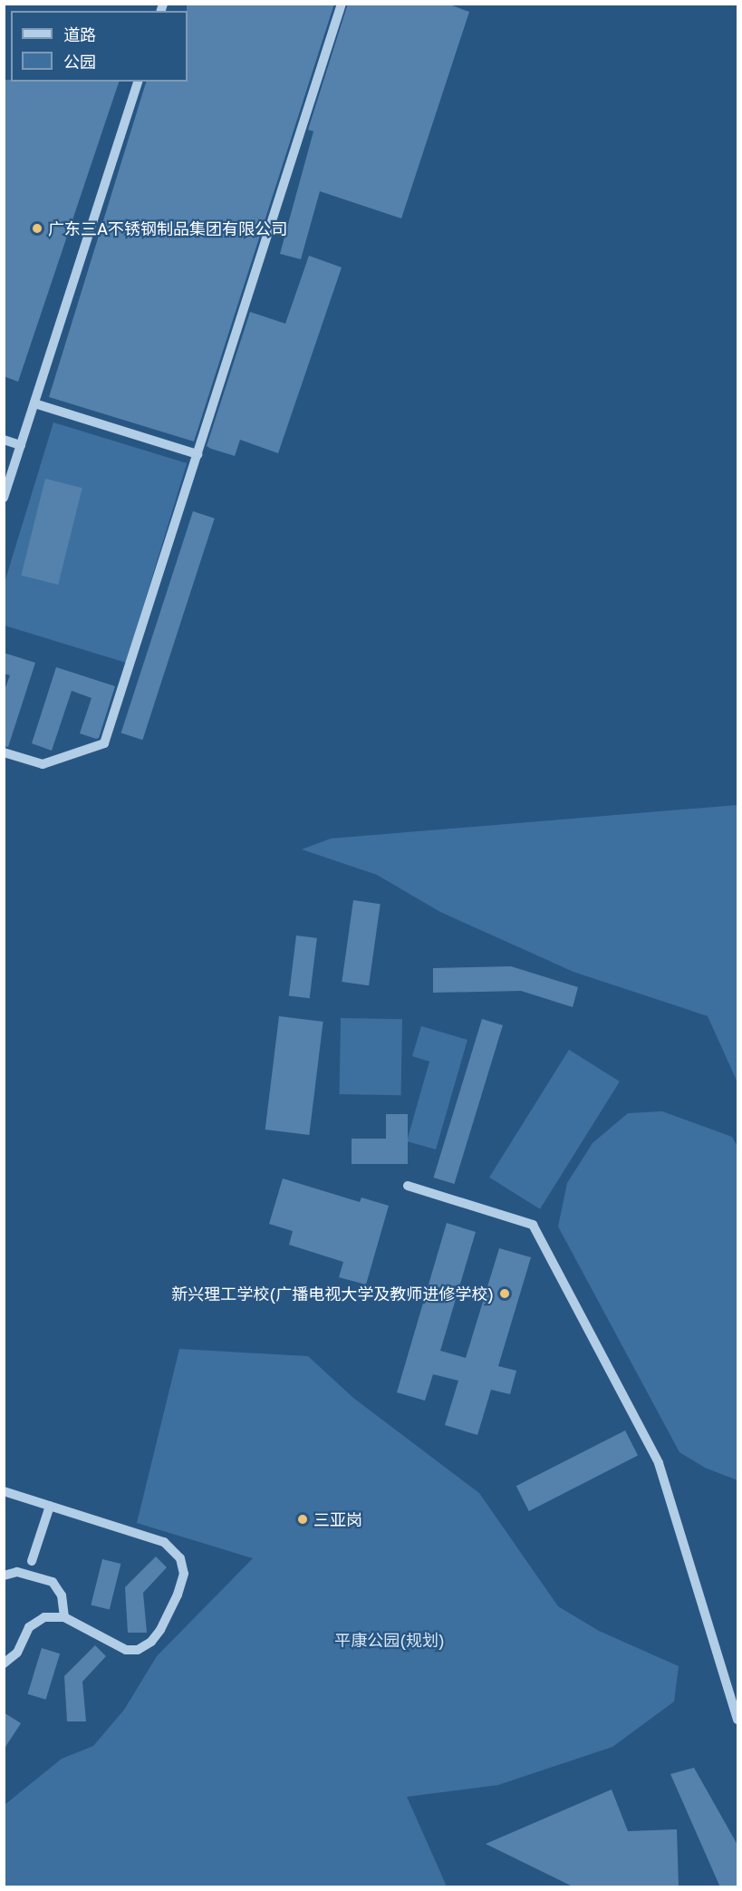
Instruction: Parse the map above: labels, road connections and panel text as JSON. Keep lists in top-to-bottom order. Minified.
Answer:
{"parks":["平康公园(规划)"],"places":["广东三A不锈钢制品集团有限公司","新兴理工学校(广播电视大学及教师进修学校)","三亚岗"],"legend":["道路","公园"]}
